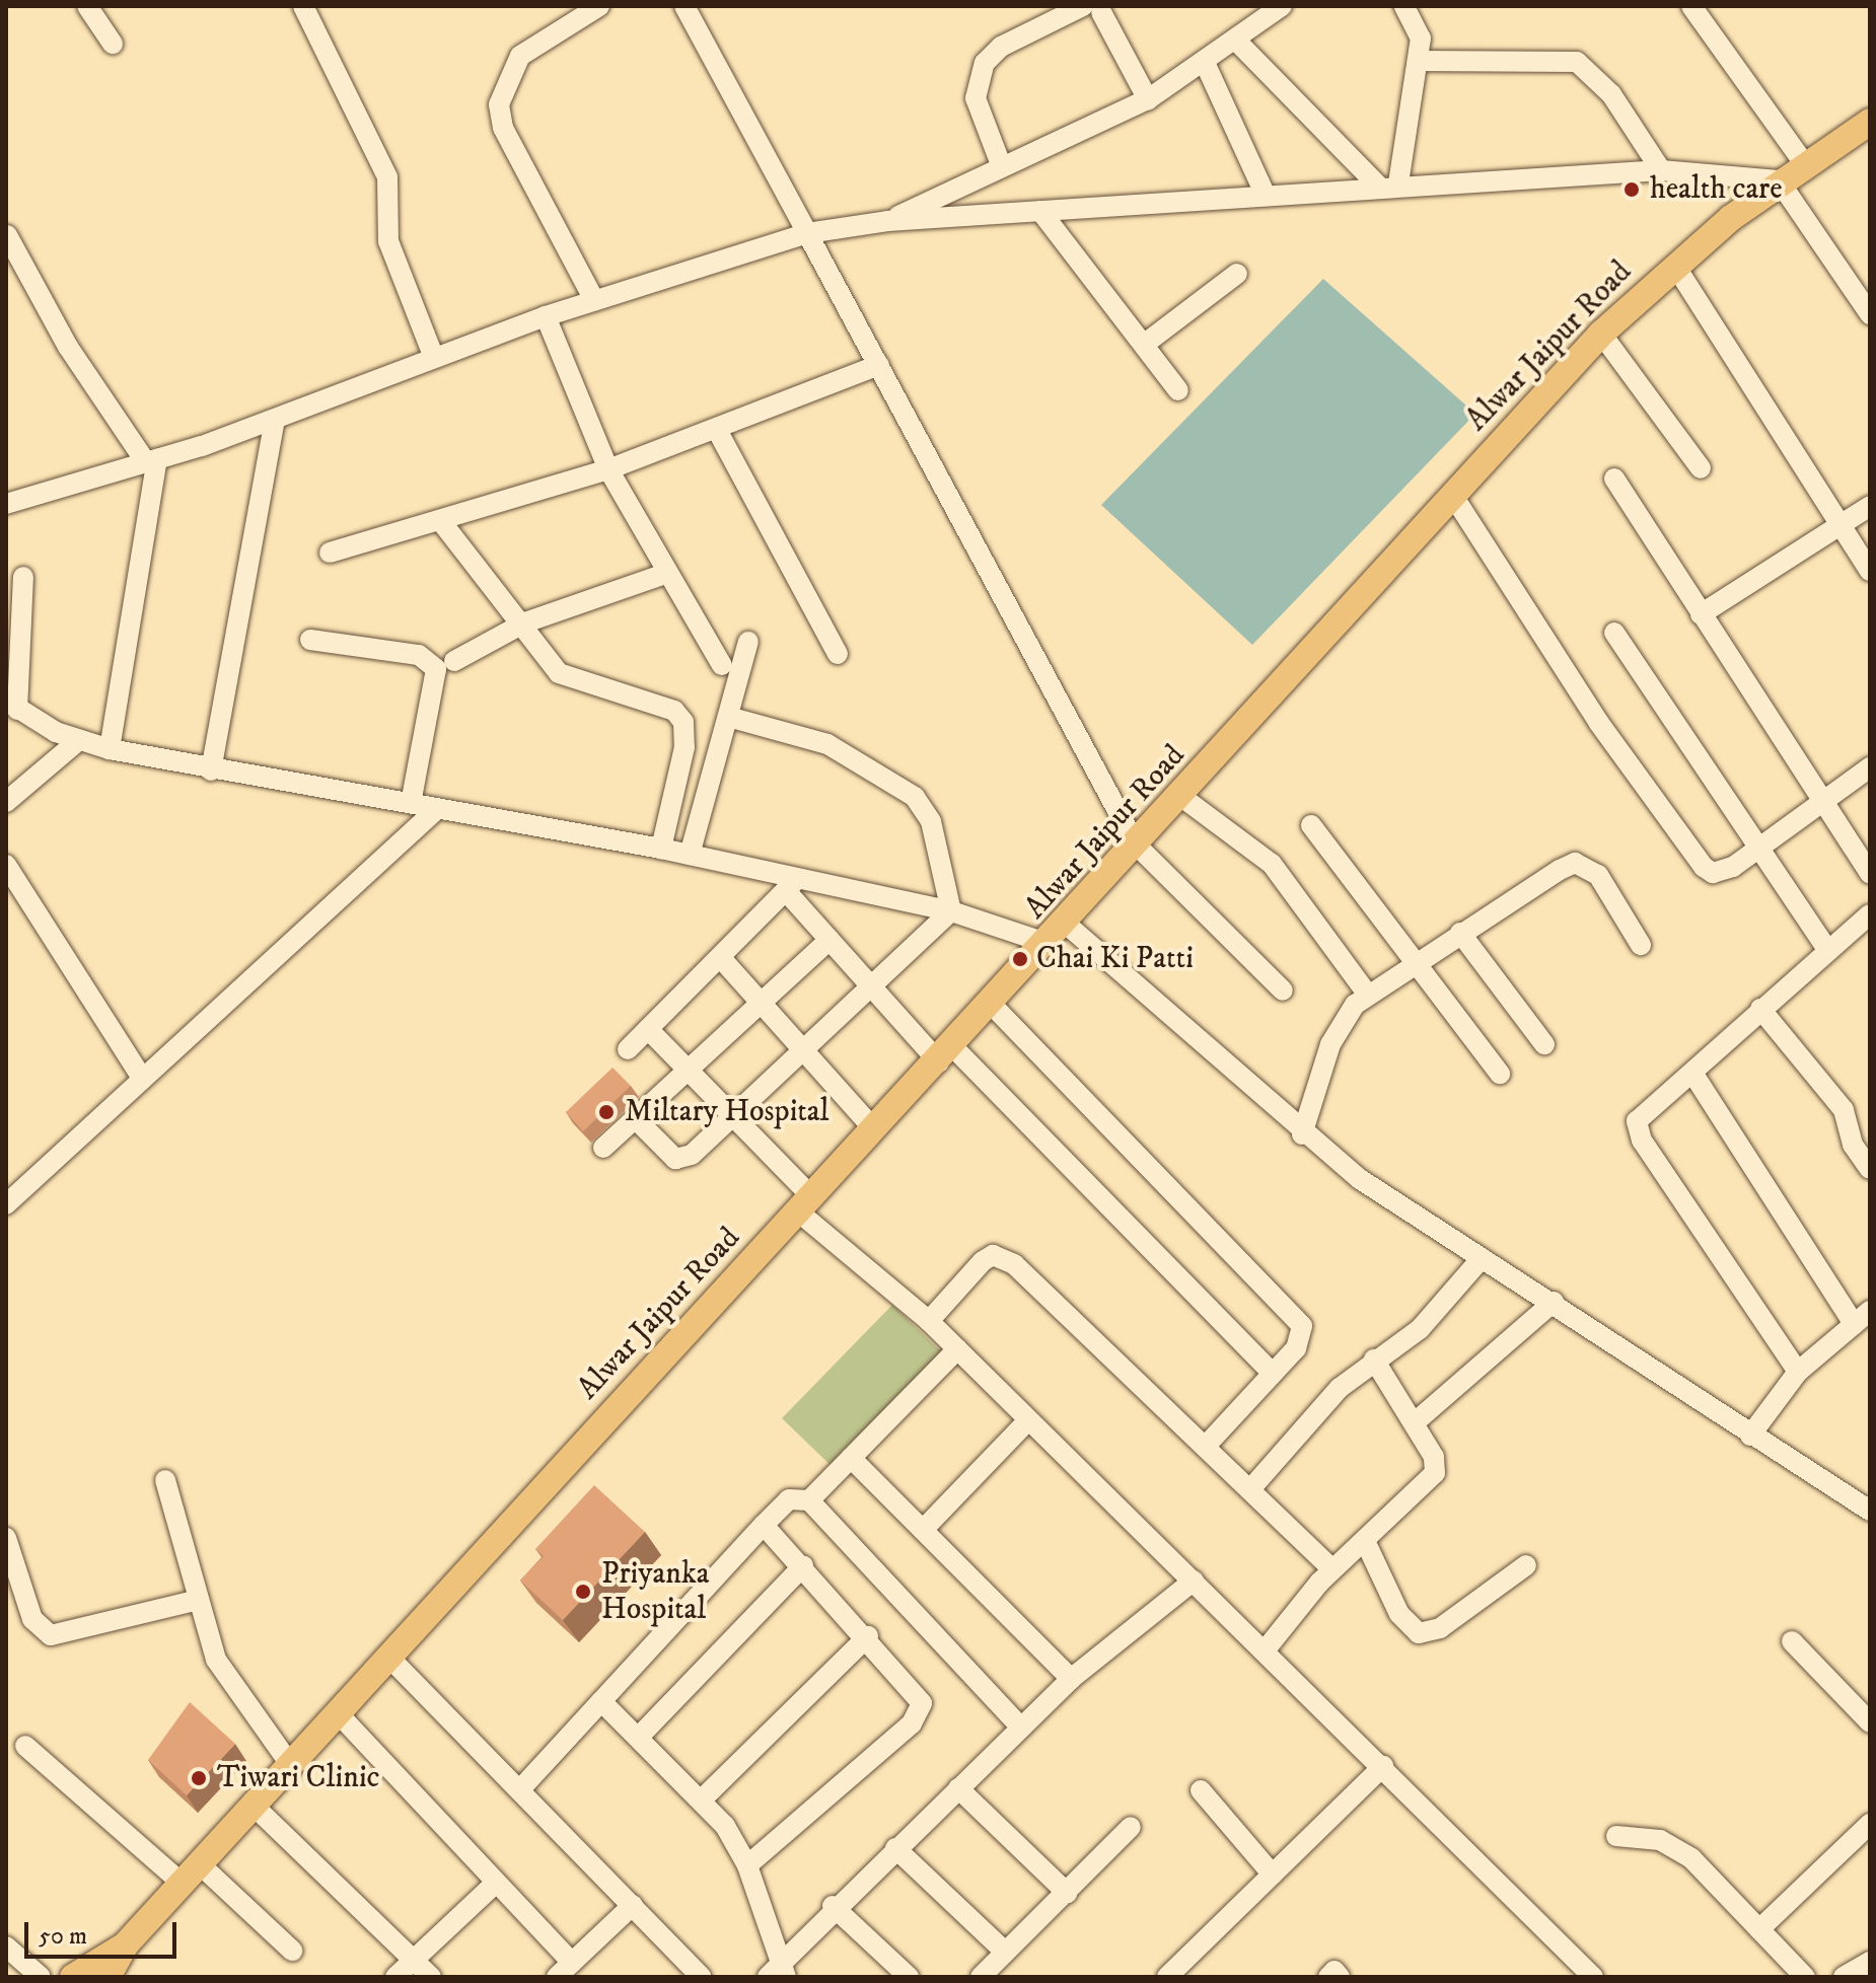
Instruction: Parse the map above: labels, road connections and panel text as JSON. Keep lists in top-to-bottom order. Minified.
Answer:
{"streets":{"main road":["Alwar Jaipur Road"]},"places":["health care","Chai Ki Patti","Miltary Hospital","Priyanka Hospital","Tiwari Clinic"],"scale_bar":"50 m"}
